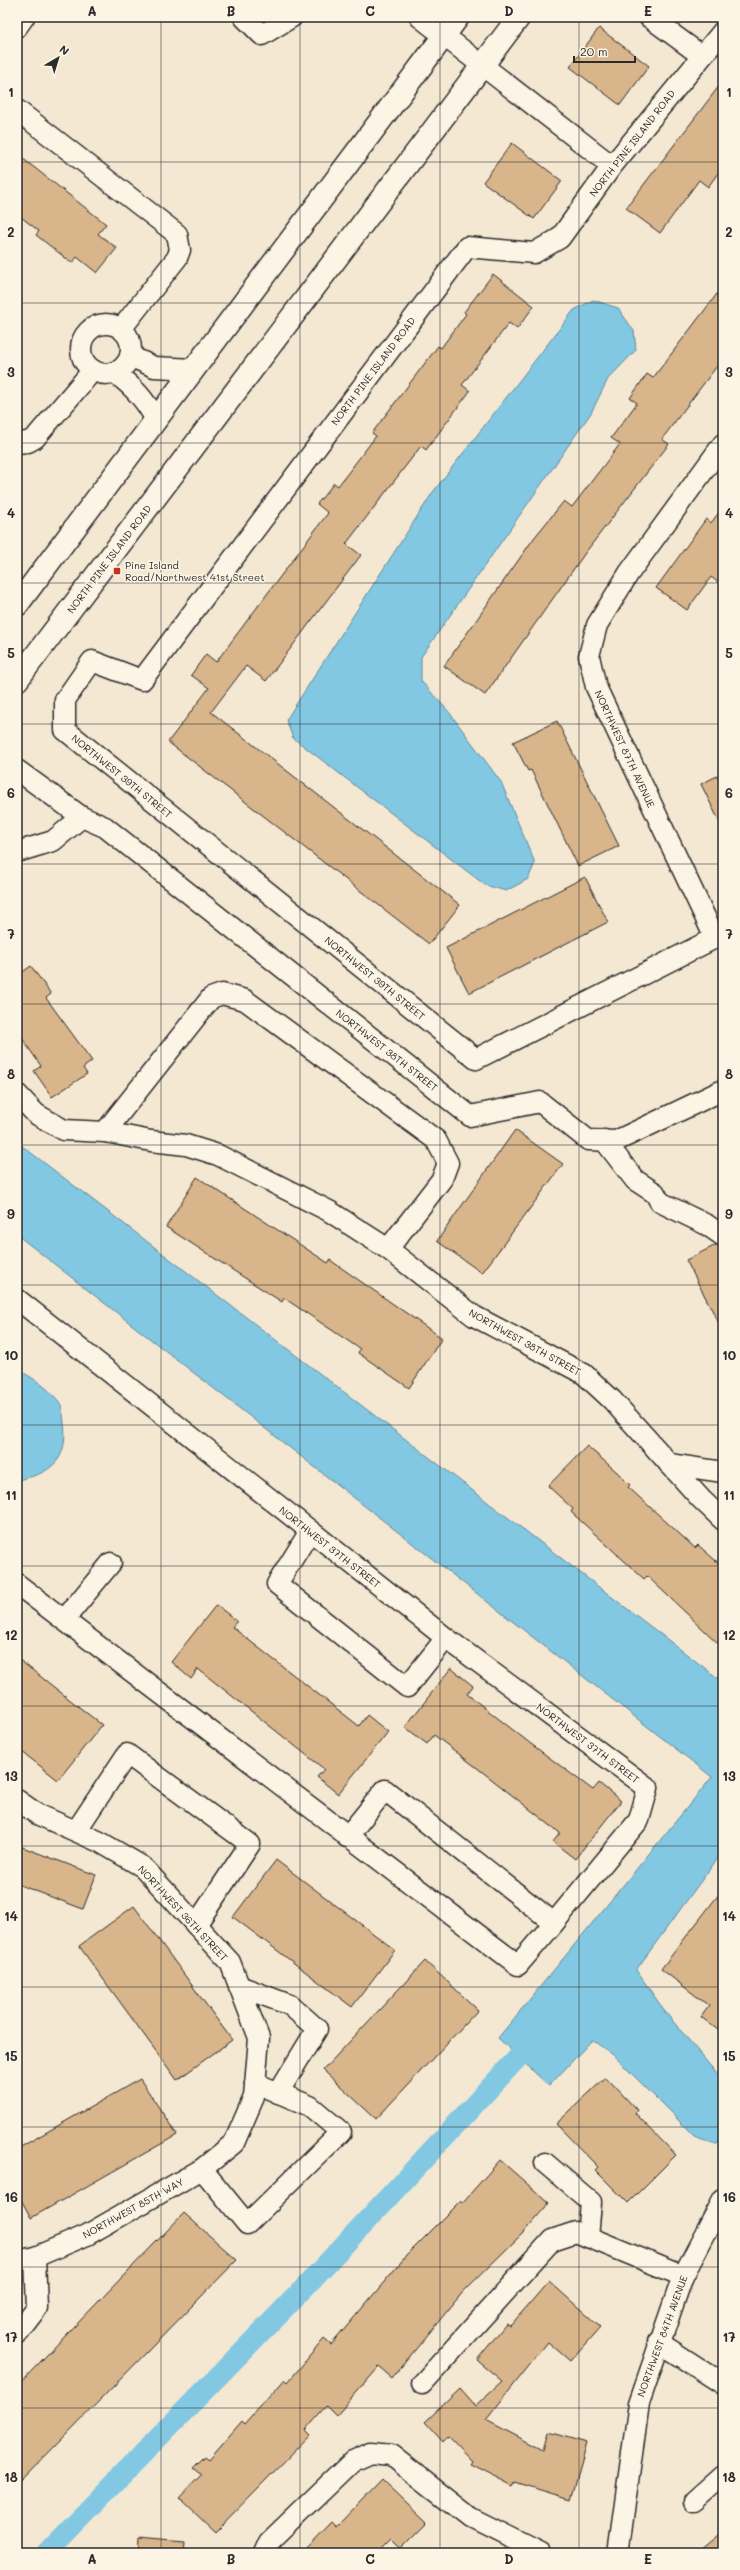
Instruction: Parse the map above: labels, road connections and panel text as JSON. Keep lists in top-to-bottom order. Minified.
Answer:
{"streets":{"main road":["NORTH PINE ISLAND ROAD"],"street":["NORTHWEST 87TH AVENUE","NORTHWEST 39TH STREET","NORTHWEST 38TH STREET","NORTHWEST 37TH STREET","NORTHWEST 36TH STREET","NORTHWEST 85TH WAY","NORTHWEST 84TH AVENUE"]},"crossings":[["NORTH PINE ISLAND ROAD","NORTHWEST 39TH STREET"],["NORTHWEST 87TH AVENUE","NORTHWEST 39TH STREET"],["NORTHWEST 36TH STREET","NORTHWEST 85TH WAY"]],"places":{"transit":["Pine Island Road/Northwest 41st Street"]},"scale_bar":"20 m","north":"top right","grid":{"columns":["A","B","C","D","E"],"rows":["1","2","3","4","5","6","7","8","9","10","11","12","13","14","15","16","17","18"]}}
